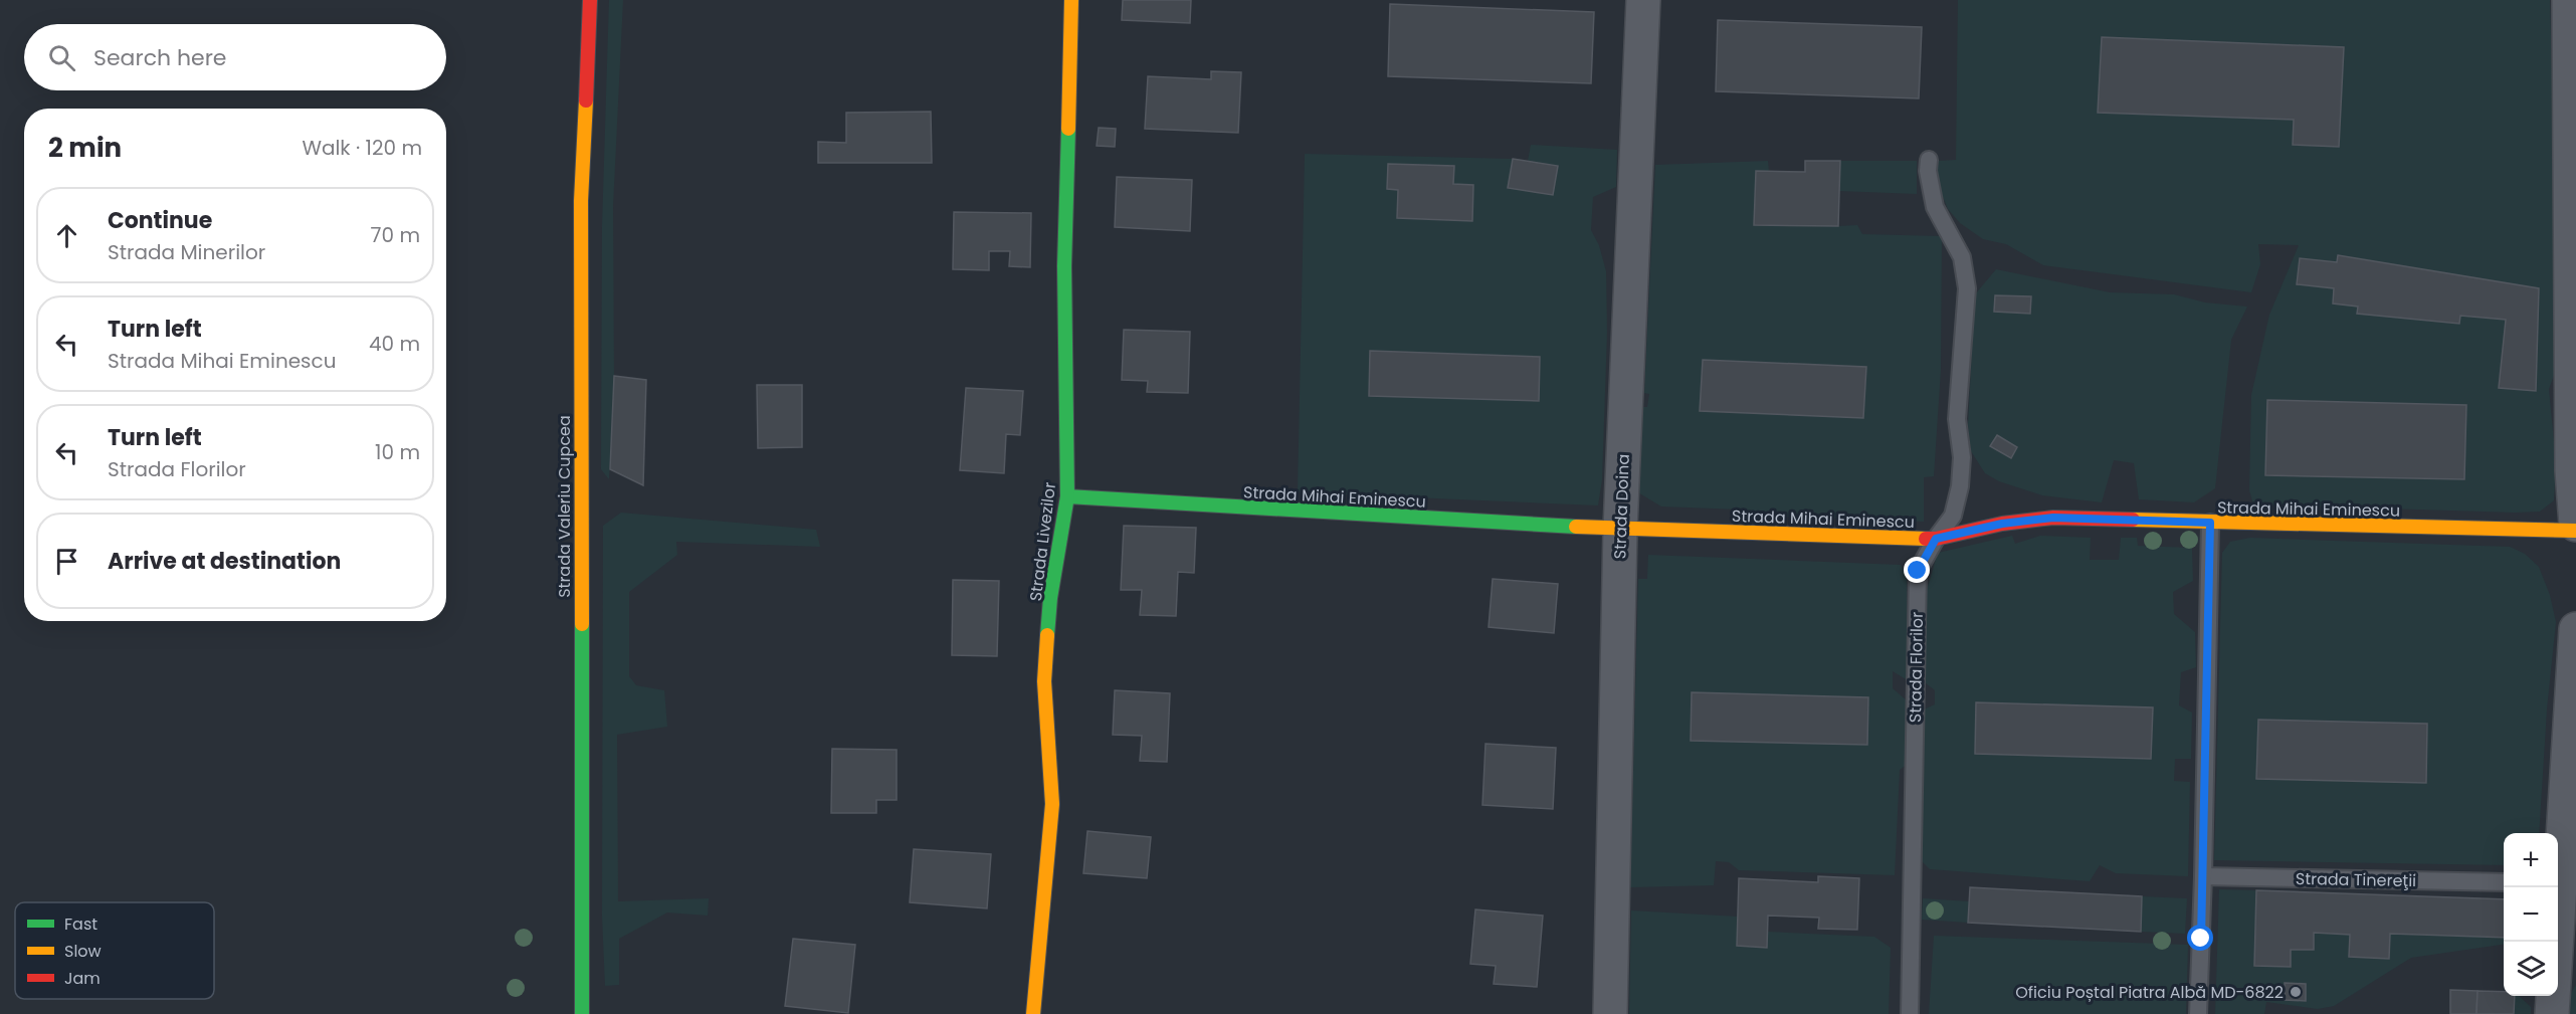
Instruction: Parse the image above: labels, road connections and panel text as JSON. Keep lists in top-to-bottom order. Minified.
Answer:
{"streets":{"street":["Strada Mihai Eminescu","Strada Valeriu Cupcea","Strada Doina","Strada Livezilor"],"lane":["Strada Florilor","Strada Tinereţii"]},"crossings":[["Strada Mihai Eminescu","Strada Doina"],["Strada Mihai Eminescu","Strada Livezilor"],["Strada Mihai Eminescu","Strada Florilor"]],"places":["Oficiu Poștal Piatra Albă MD-6822"],"legend":["Fast","Slow","Jam"],"page":{"search":"Search here","heading":["2 min","Walk · 120 m"],"list":[["Continue","Strada Minerilor","70 m"],["Turn left","Strada Mihai Eminescu","40 m"],["Turn left","Strada Florilor","10 m"],"Arrive at destination"],"map_buttons":["+","−"]}}
